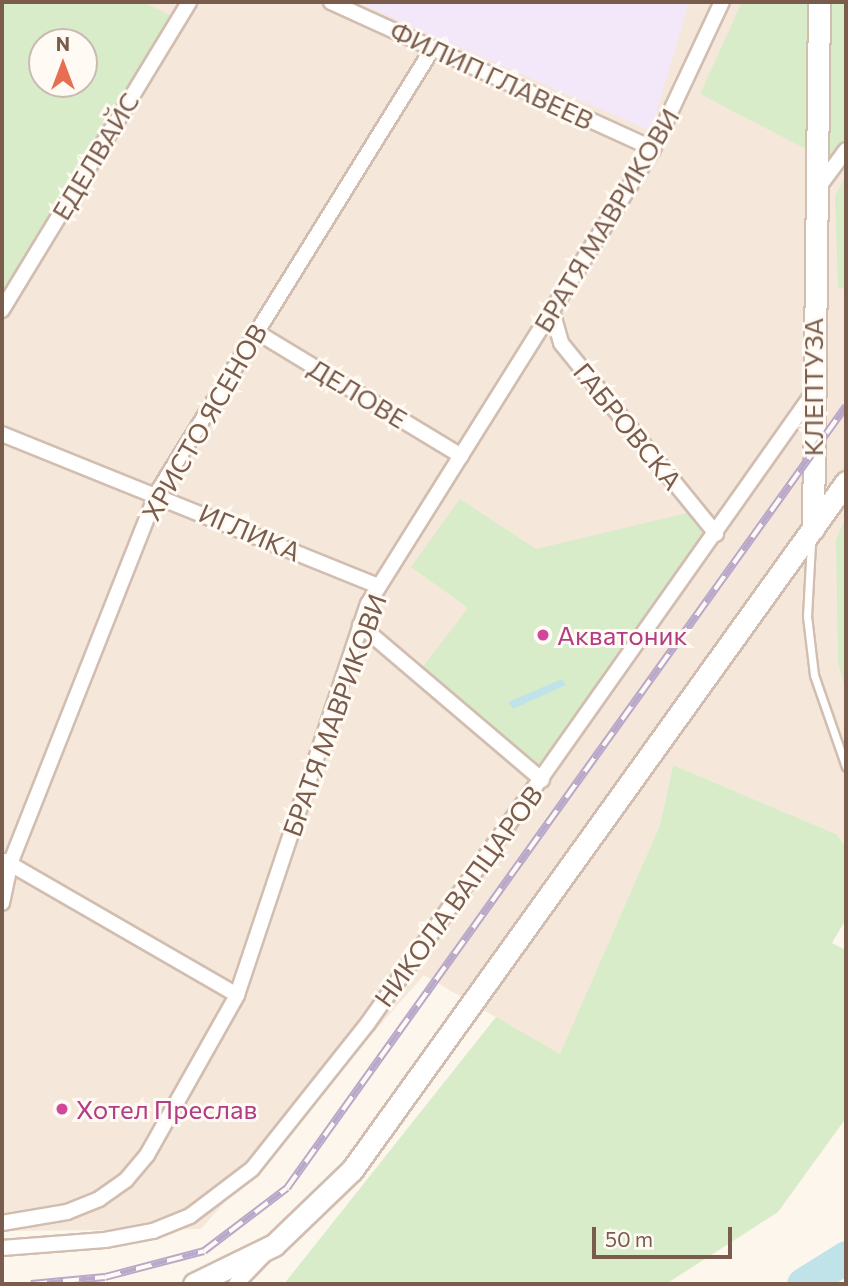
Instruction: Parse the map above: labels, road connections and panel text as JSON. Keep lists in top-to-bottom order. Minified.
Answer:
{"streets":{"street":["ФИЛИП ГЛАВЕЕВ","ЕДЕЛВАЙС","БРАТЯ МАВРИКОВИ","КЛЕПТУЗА","ДЕЛОВЕ","ХРИСТО ЯСЕНОВ","ГАБРОВСКА","ИГЛИКА","НИКОЛА ВАПЦАРОВ"]},"crossings":[["ФИЛИП ГЛАВЕЕВ","БРАТЯ МАВРИКОВИ"],["ФИЛИП ГЛАВЕЕВ","ХРИСТО ЯСЕНОВ"],["БРАТЯ МАВРИКОВИ","ДЕЛОВЕ"],["БРАТЯ МАВРИКОВИ","ГАБРОВСКА"],["БРАТЯ МАВРИКОВИ","ИГЛИКА"],["КЛЕПТУЗА","НИКОЛА ВАПЦАРОВ"],["ДЕЛОВЕ","ХРИСТО ЯСЕНОВ"],["ХРИСТО ЯСЕНОВ","ИГЛИКА"],["ГАБРОВСКА","НИКОЛА ВАПЦАРОВ"]],"places":["Акватоник","Хотел Преслав"],"scale_bar":"50 m","north":"top"}
